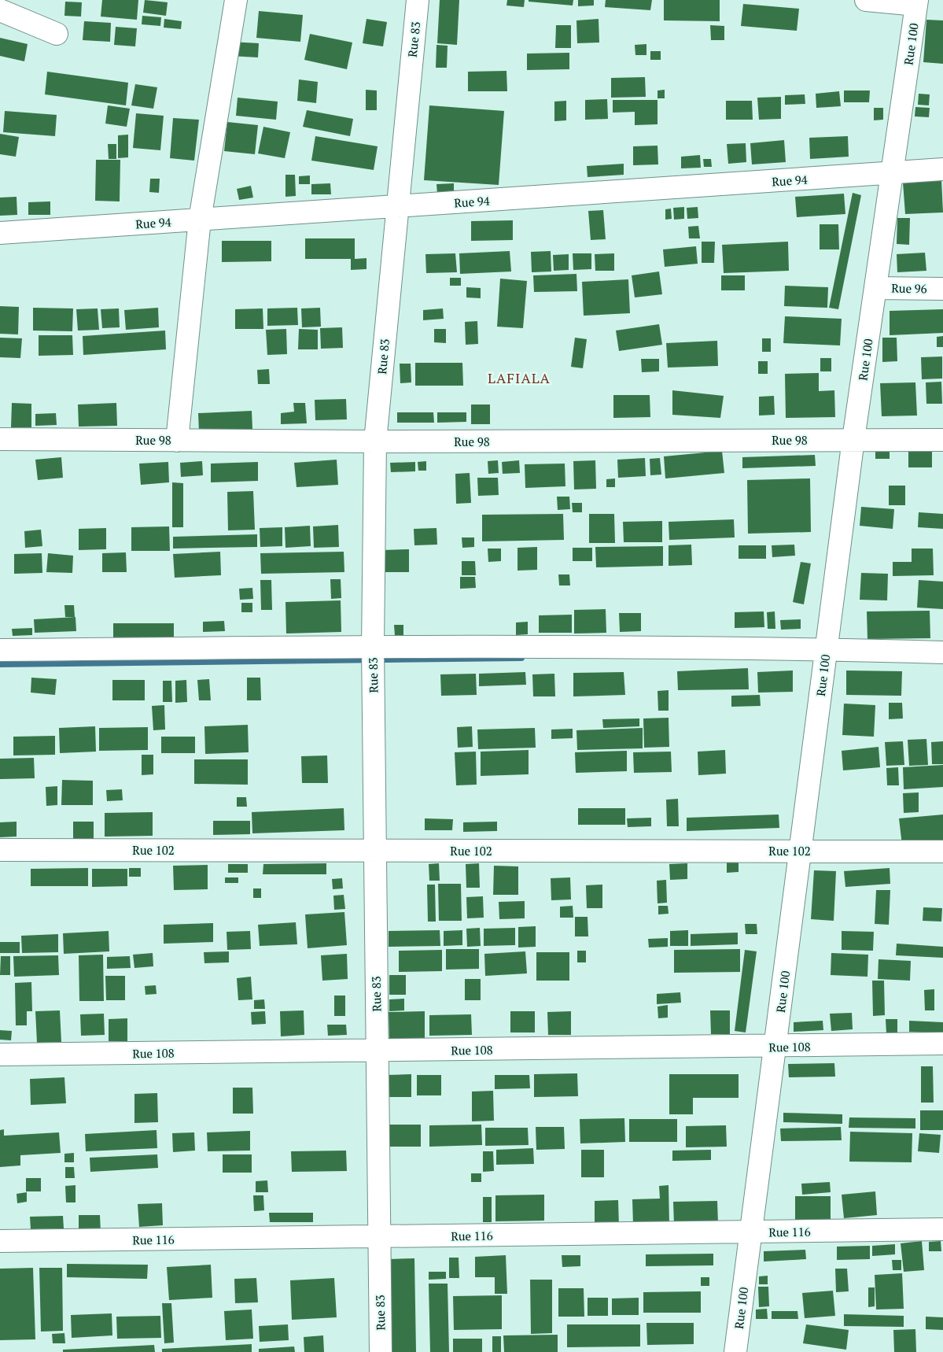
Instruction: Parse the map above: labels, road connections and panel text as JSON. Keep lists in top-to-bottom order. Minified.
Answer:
{"streets":{"street":["Rue 83","Rue 100","Rue 94","Rue 96","Rue 98","Rue 102","Rue 108","Rue 116"]},"crossings":[["Rue 83","Rue 94"],["Rue 83","Rue 98"],["Rue 83","Rue 102"],["Rue 83","Rue 108"],["Rue 83","Rue 116"],["Rue 100","Rue 94"],["Rue 100","Rue 96"],["Rue 100","Rue 98"],["Rue 100","Rue 102"],["Rue 100","Rue 108"],["Rue 100","Rue 116"]],"districts":["LAFIALA"]}
